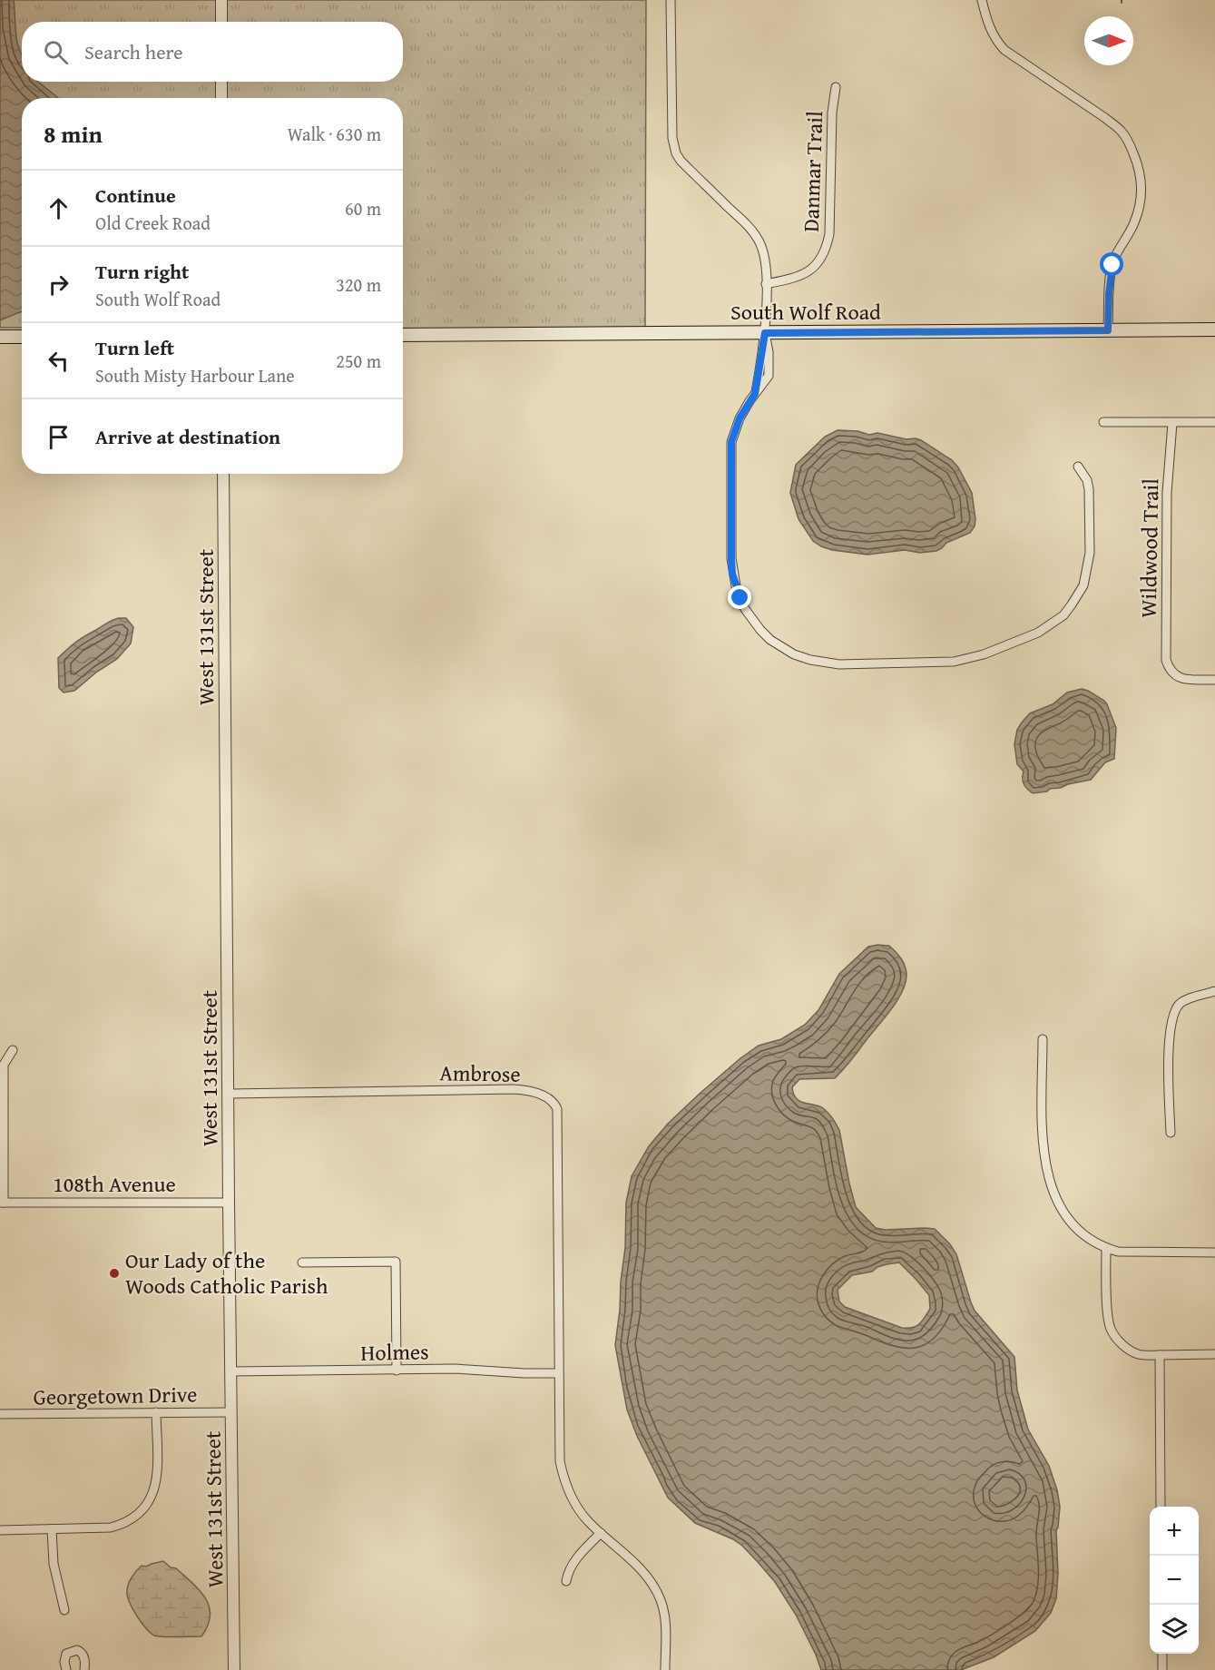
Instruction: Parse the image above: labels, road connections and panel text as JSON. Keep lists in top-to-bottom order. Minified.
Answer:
{"streets":{"main road":["South Wolf Road"],"street":["Danmar Trail","Wildwood Trail","West 131st Street","Ambrose","108th Avenue","Holmes","Georgetown Drive"]},"crossings":[["West 131st Street","Ambrose"],["West 131st Street","108th Avenue"],["West 131st Street","Holmes"],["West 131st Street","Georgetown Drive"],["Ambrose","Holmes"]],"places":["Our Lady of the Woods Catholic Parish"],"north":"right","page":{"search":"Search here","heading":["8 min","Walk · 630 m"],"list":[["Continue","Old Creek Road","60 m"],["Turn right","South Wolf Road","320 m"],["Turn left","South Misty Harbour Lane","250 m"],"Arrive at destination"],"map_buttons":["+","−"]}}
